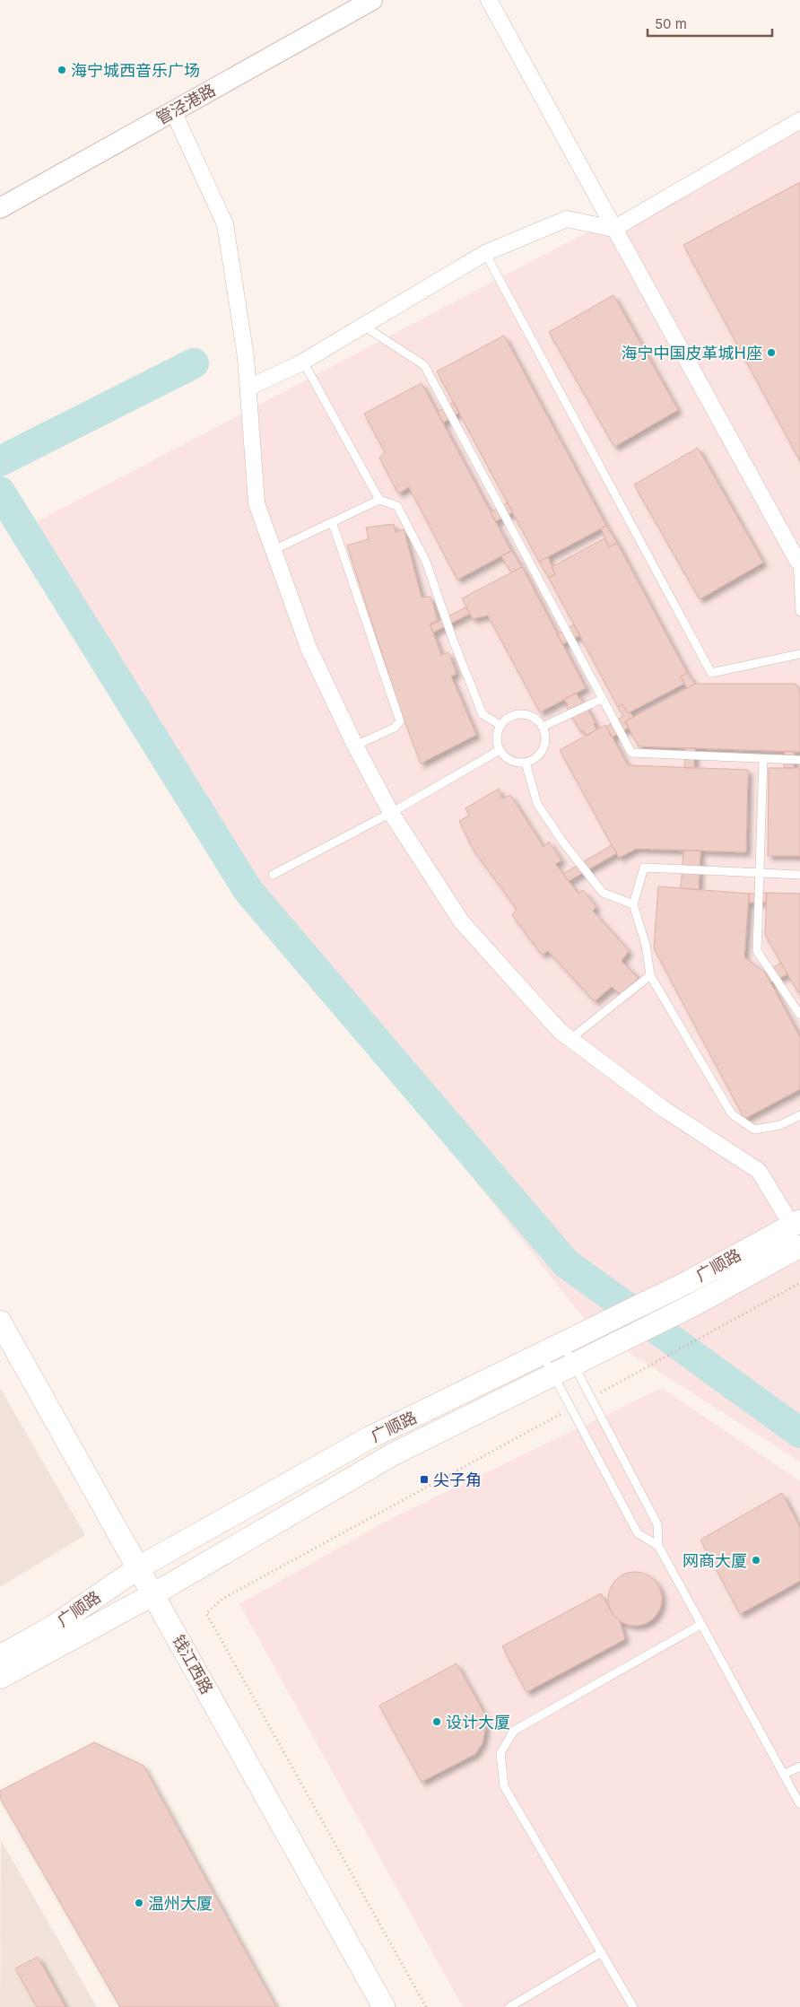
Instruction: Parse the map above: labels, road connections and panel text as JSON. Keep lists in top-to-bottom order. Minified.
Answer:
{"streets":{"main road":["广顺路","钱江西路"],"street":["管泾港路"]},"crossings":[["广顺路","钱江西路"]],"places":{"other":["海宁城西音乐广场","海宁中国皮革城H座","网商大厦","设计大厦","温州大厦"],"transit":["尖子角"]},"scale_bar":"50 m"}
